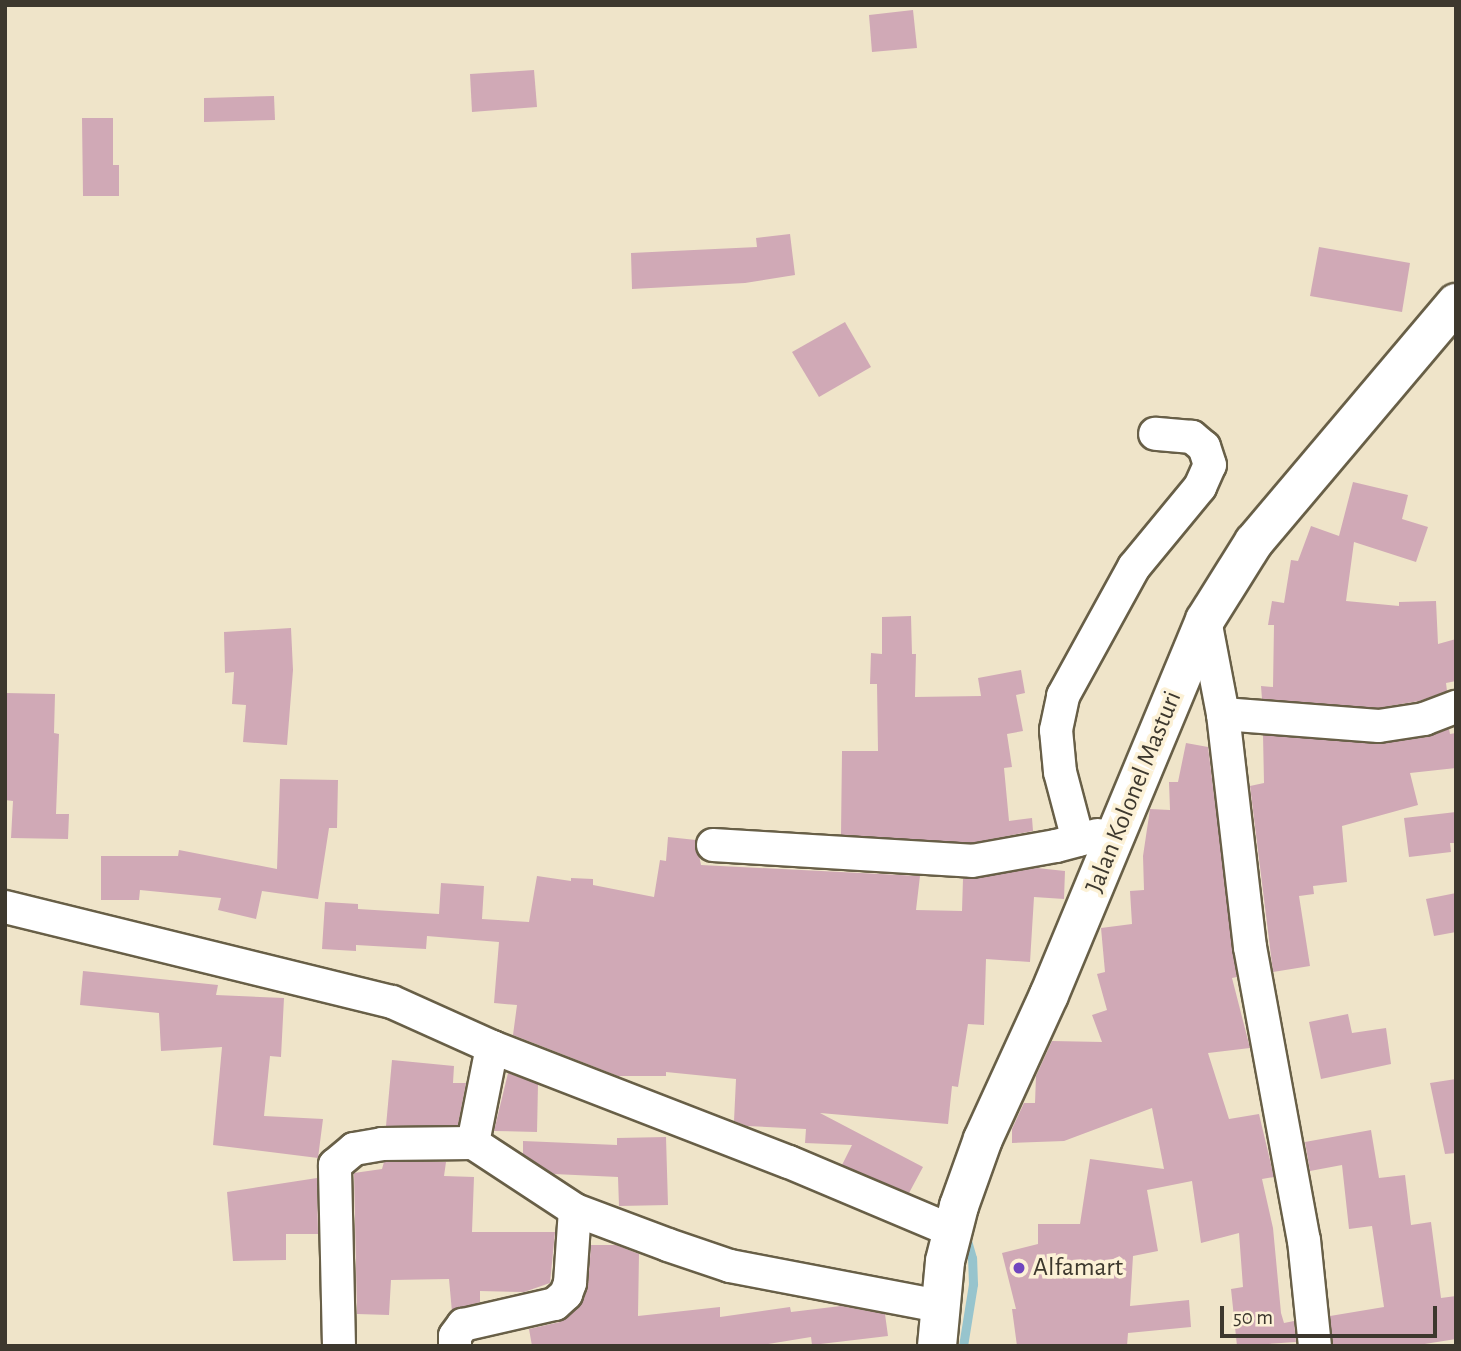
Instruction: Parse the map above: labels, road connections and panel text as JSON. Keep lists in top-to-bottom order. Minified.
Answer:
{"streets":{"main road":["Jalan Kolonel Masturi"]},"places":["Alfamart"],"scale_bar":"50 m"}
